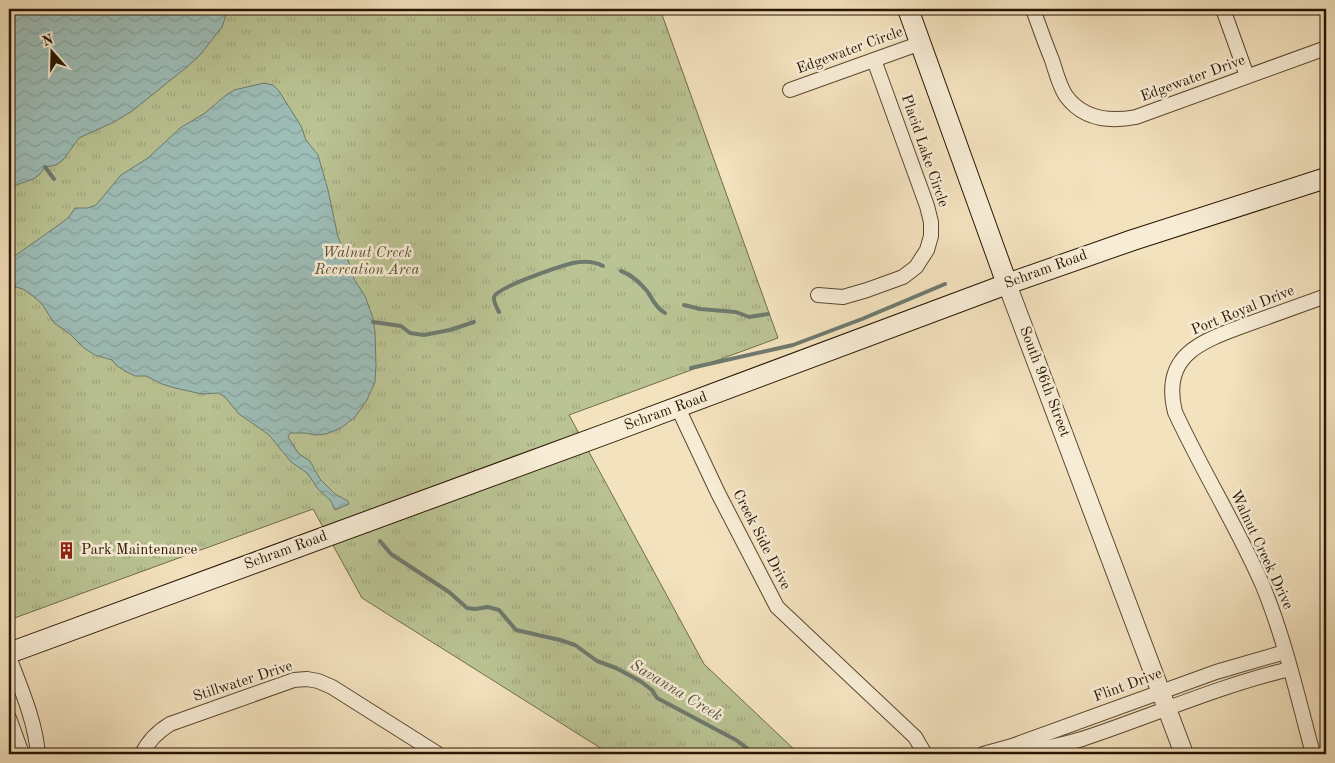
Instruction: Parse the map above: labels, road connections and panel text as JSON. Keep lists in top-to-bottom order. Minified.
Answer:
{"streets":{"main road":["Schram Road","South 96th Street"],"street":["Edgewater Circle","Edgewater Drive","Placid Lake Circle","Port Royal Drive","Creek Side Drive","Walnut Creek Drive","Stillwater Drive","Flint Drive"]},"crossings":[["Edgewater Circle","Placid Lake Circle"],["Edgewater Circle","South 96th Street"],["Schram Road","South 96th Street"],["Schram Road","Creek Side Drive"],["Port Royal Drive","Walnut Creek Drive"],["South 96th Street","Flint Drive"],["Walnut Creek Drive","Flint Drive"]],"water":["Savanna Creek"],"parks":["Walnut Creek Recreation Area"],"places":{"building":["Park Maintenance"]},"north":"top"}
